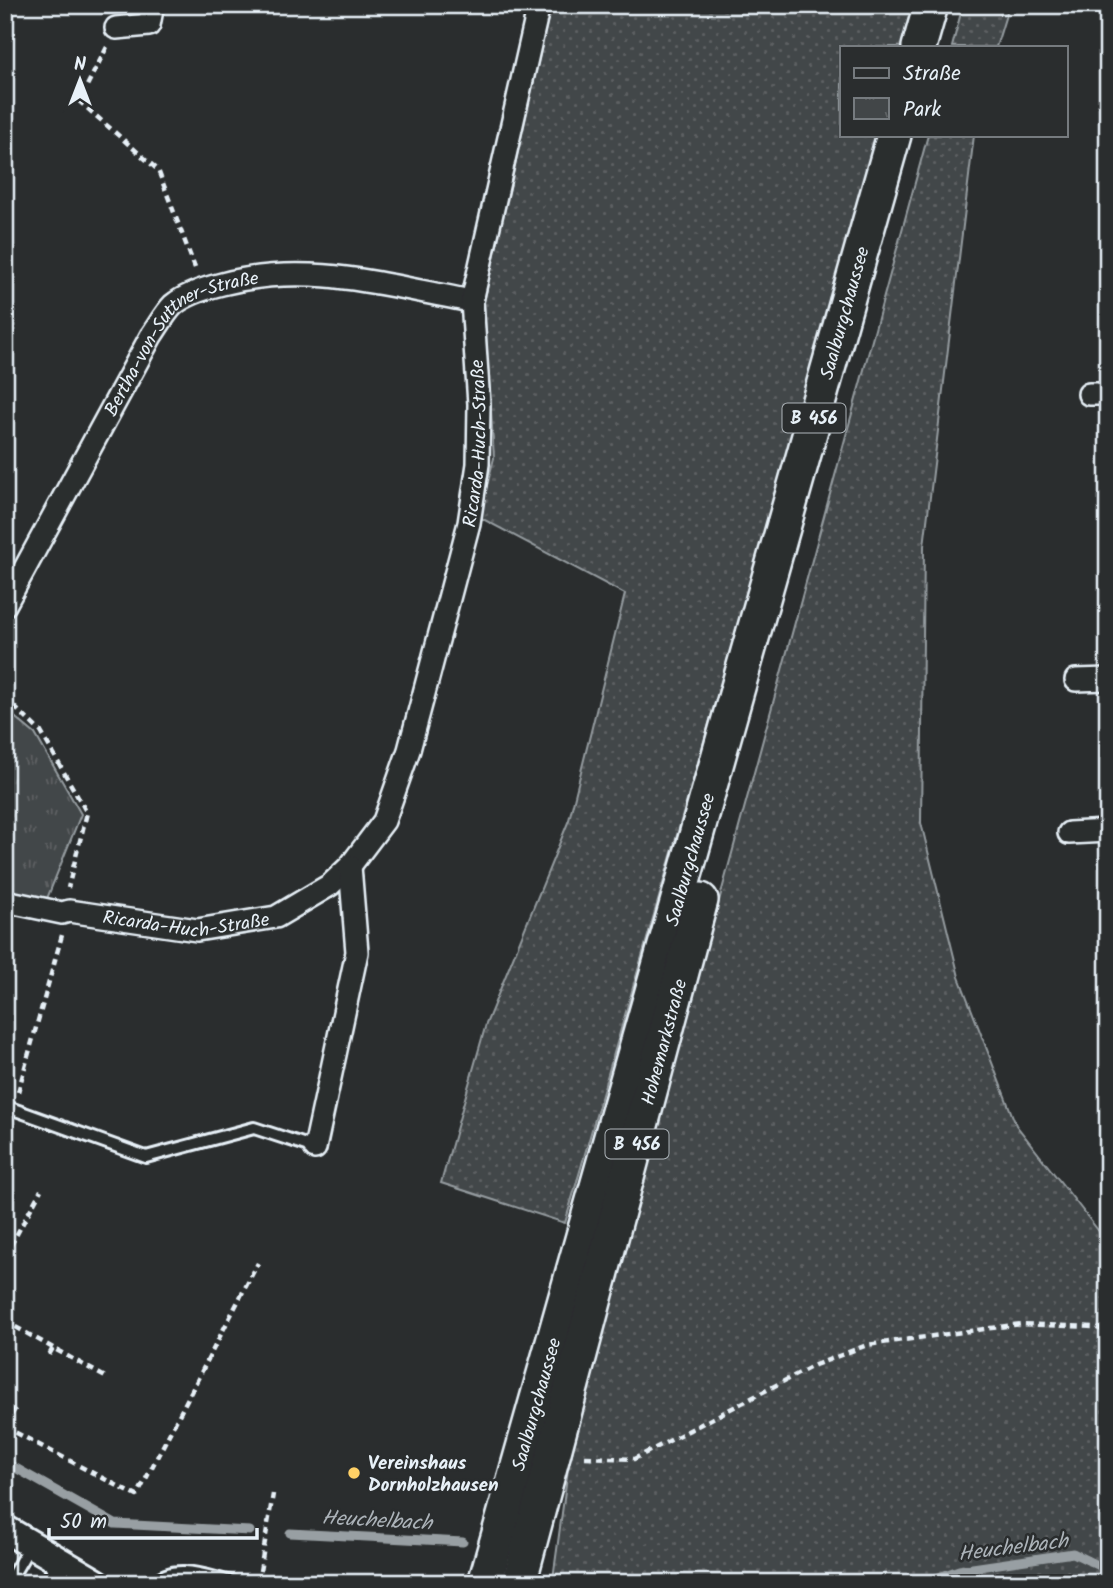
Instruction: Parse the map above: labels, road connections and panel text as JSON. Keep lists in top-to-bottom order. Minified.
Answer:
{"streets":{"main road":["Saalburgchaussee","B 456","Hohemarkstraße"],"street":["Bertha-von-Suttner-Straße","Ricarda-Huch-Straße"]},"crossings":[["Saalburgchaussee","Hohemarkstraße"],["Bertha-von-Suttner-Straße","Ricarda-Huch-Straße"]],"water":["Heuchelbach"],"places":["Vereinshaus Dornholzhausen"],"legend":["Straße","Park"],"scale_bar":"50 m","north":"top"}
